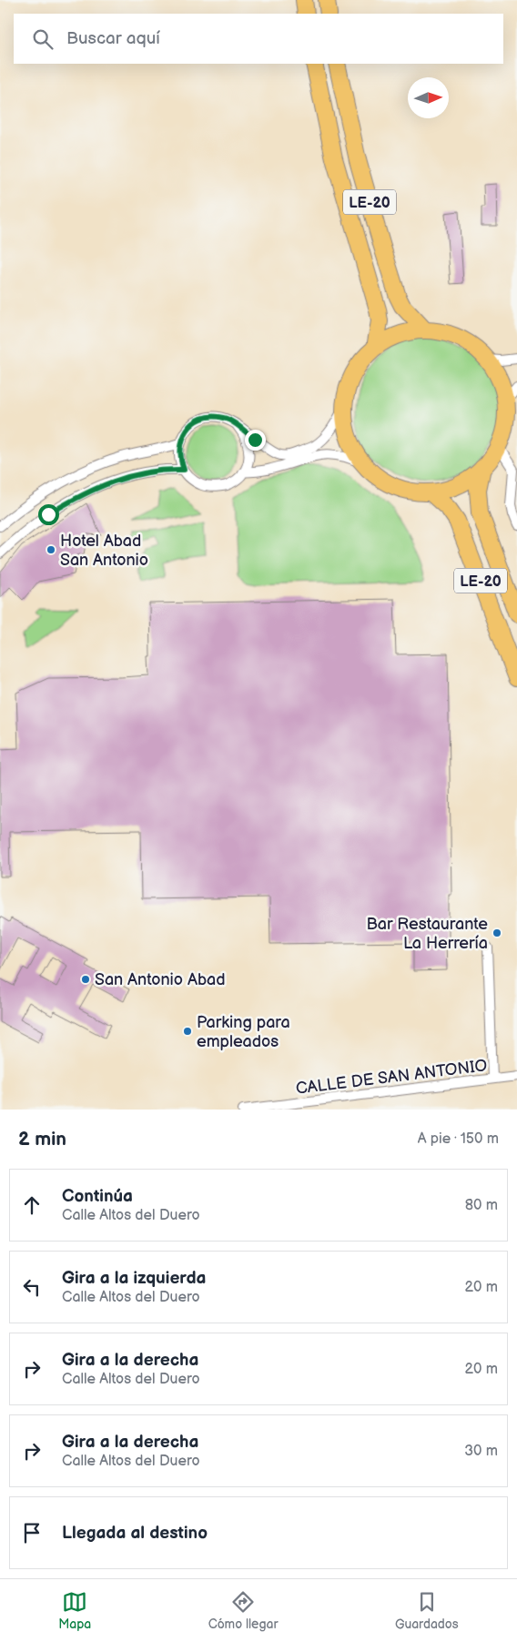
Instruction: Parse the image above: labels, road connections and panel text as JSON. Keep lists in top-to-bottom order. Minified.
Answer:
{"streets":{"highway":["LE-20"],"street":["CALLE DE SAN ANTONIO"]},"places":["Hotel Abad San Antonio","Bar Restaurante La Herrería","San Antonio Abad","Parking para empleados"],"north":"right","page":{"search":"Buscar aquí","heading":["2 min","A pie · 150 m"],"list":[["Continúa","Calle Altos del Duero","80 m"],["Gira a la izquierda","Calle Altos del Duero","20 m"],["Gira a la derecha","Calle Altos del Duero","20 m"],["Gira a la derecha","Calle Altos del Duero","30 m"],"Llegada al destino"],"nav":["Mapa","Cómo llegar","Guardados"]}}
